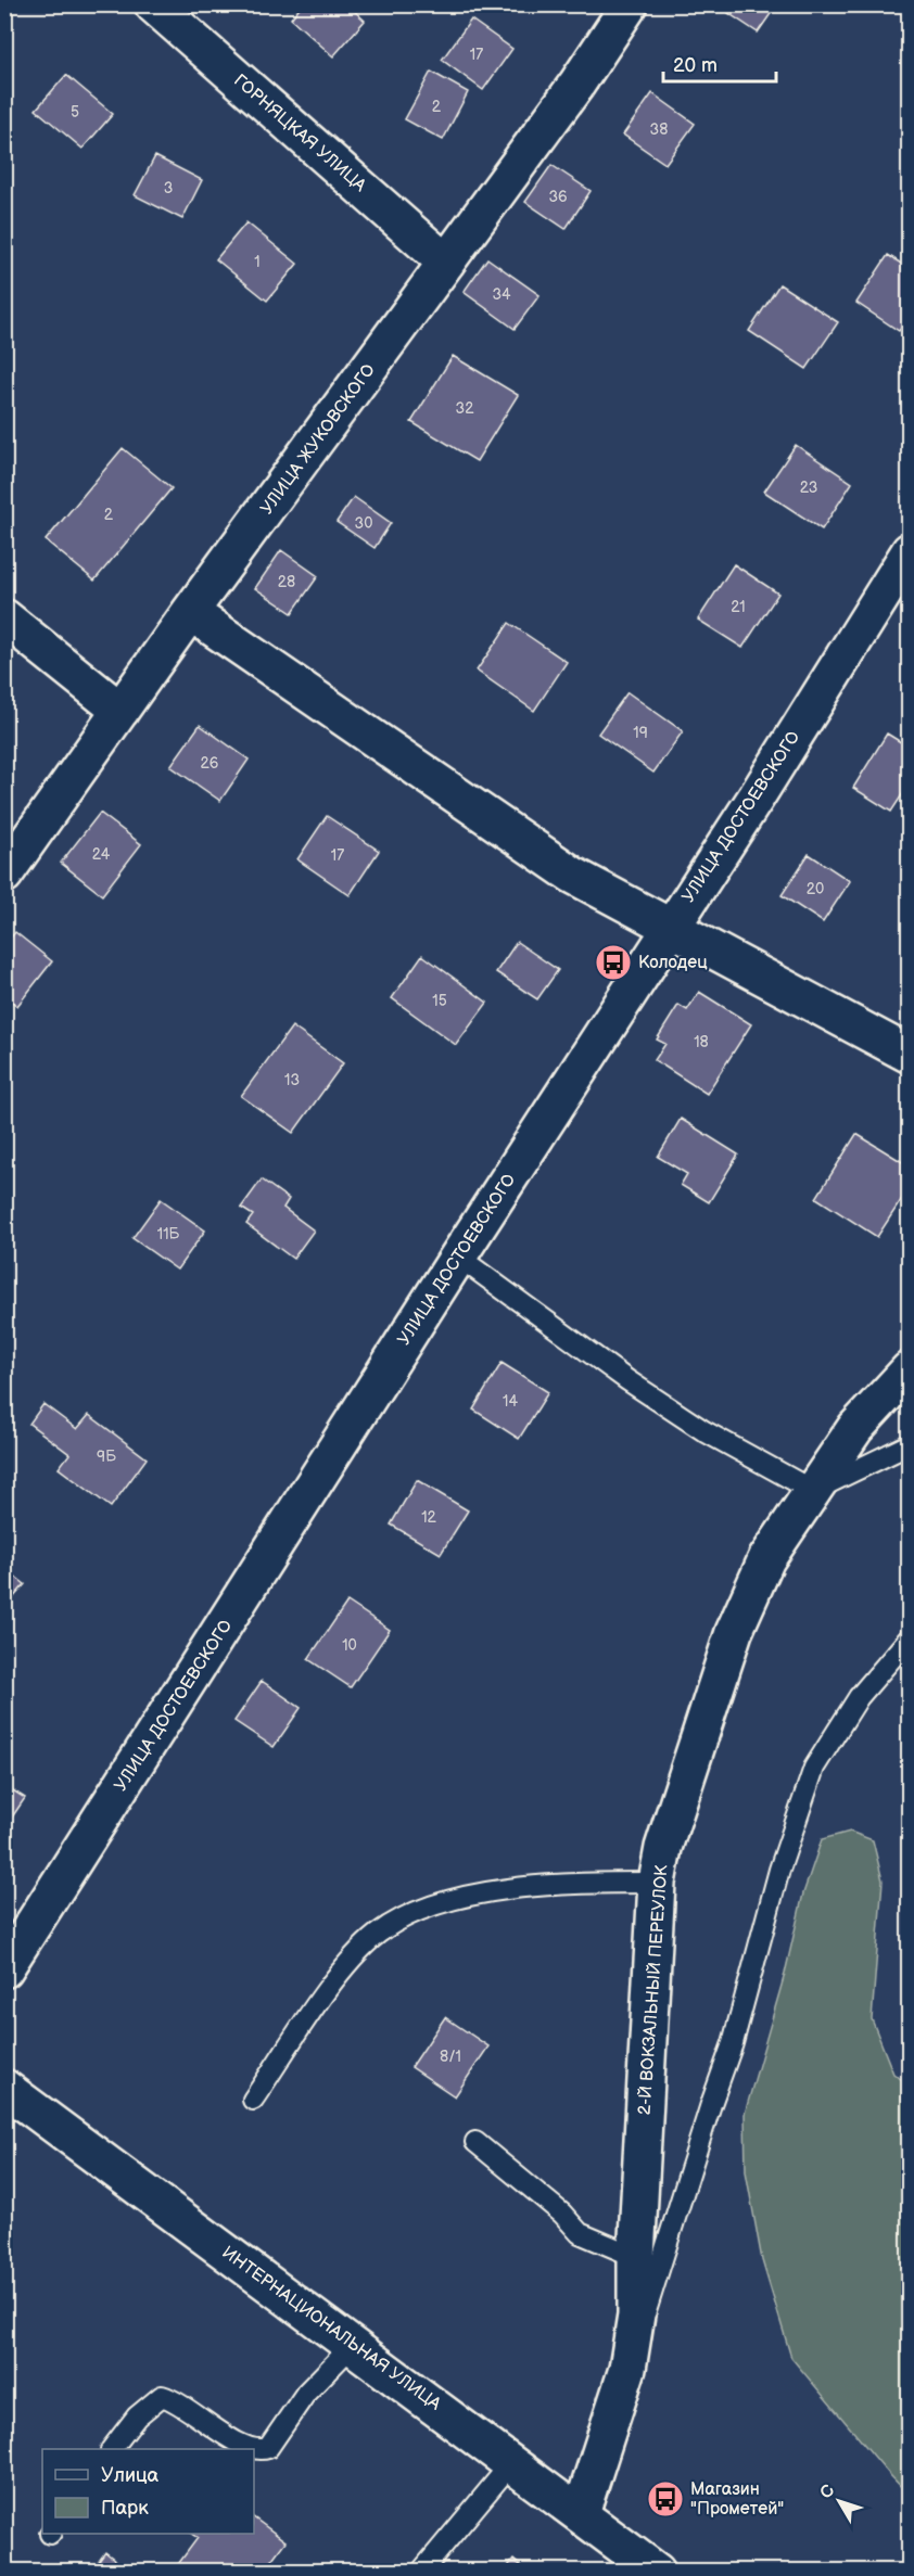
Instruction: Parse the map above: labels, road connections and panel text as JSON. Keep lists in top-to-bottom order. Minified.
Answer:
{"streets":{"street":["ГОРНЯЦКАЯ УЛИЦА","УЛИЦА ЖУКОВСКОГО","УЛИЦА ДОСТОЕВСКОГО","2-Й ВОКЗАЛЬНЫЙ ПЕРЕУЛОК","ИНТЕРНАЦИОНАЛЬНАЯ УЛИЦА"]},"crossings":[["ГОРНЯЦКАЯ УЛИЦА","УЛИЦА ЖУКОВСКОГО"],["2-Й ВОКЗАЛЬНЫЙ ПЕРЕУЛОК","ИНТЕРНАЦИОНАЛЬНАЯ УЛИЦА"]],"places":{"bus stop":["Колодец","Магазин \"Прометей\""]},"house_numbers":["17","2","5","38","3","36","1","34","32","23","2","30","28","21","19","26","24","17","20","15","18","13","11Б","14","9Б","12","10","8/1"],"legend":["Улица","Парк"],"scale_bar":"20 m","north":"top left"}
